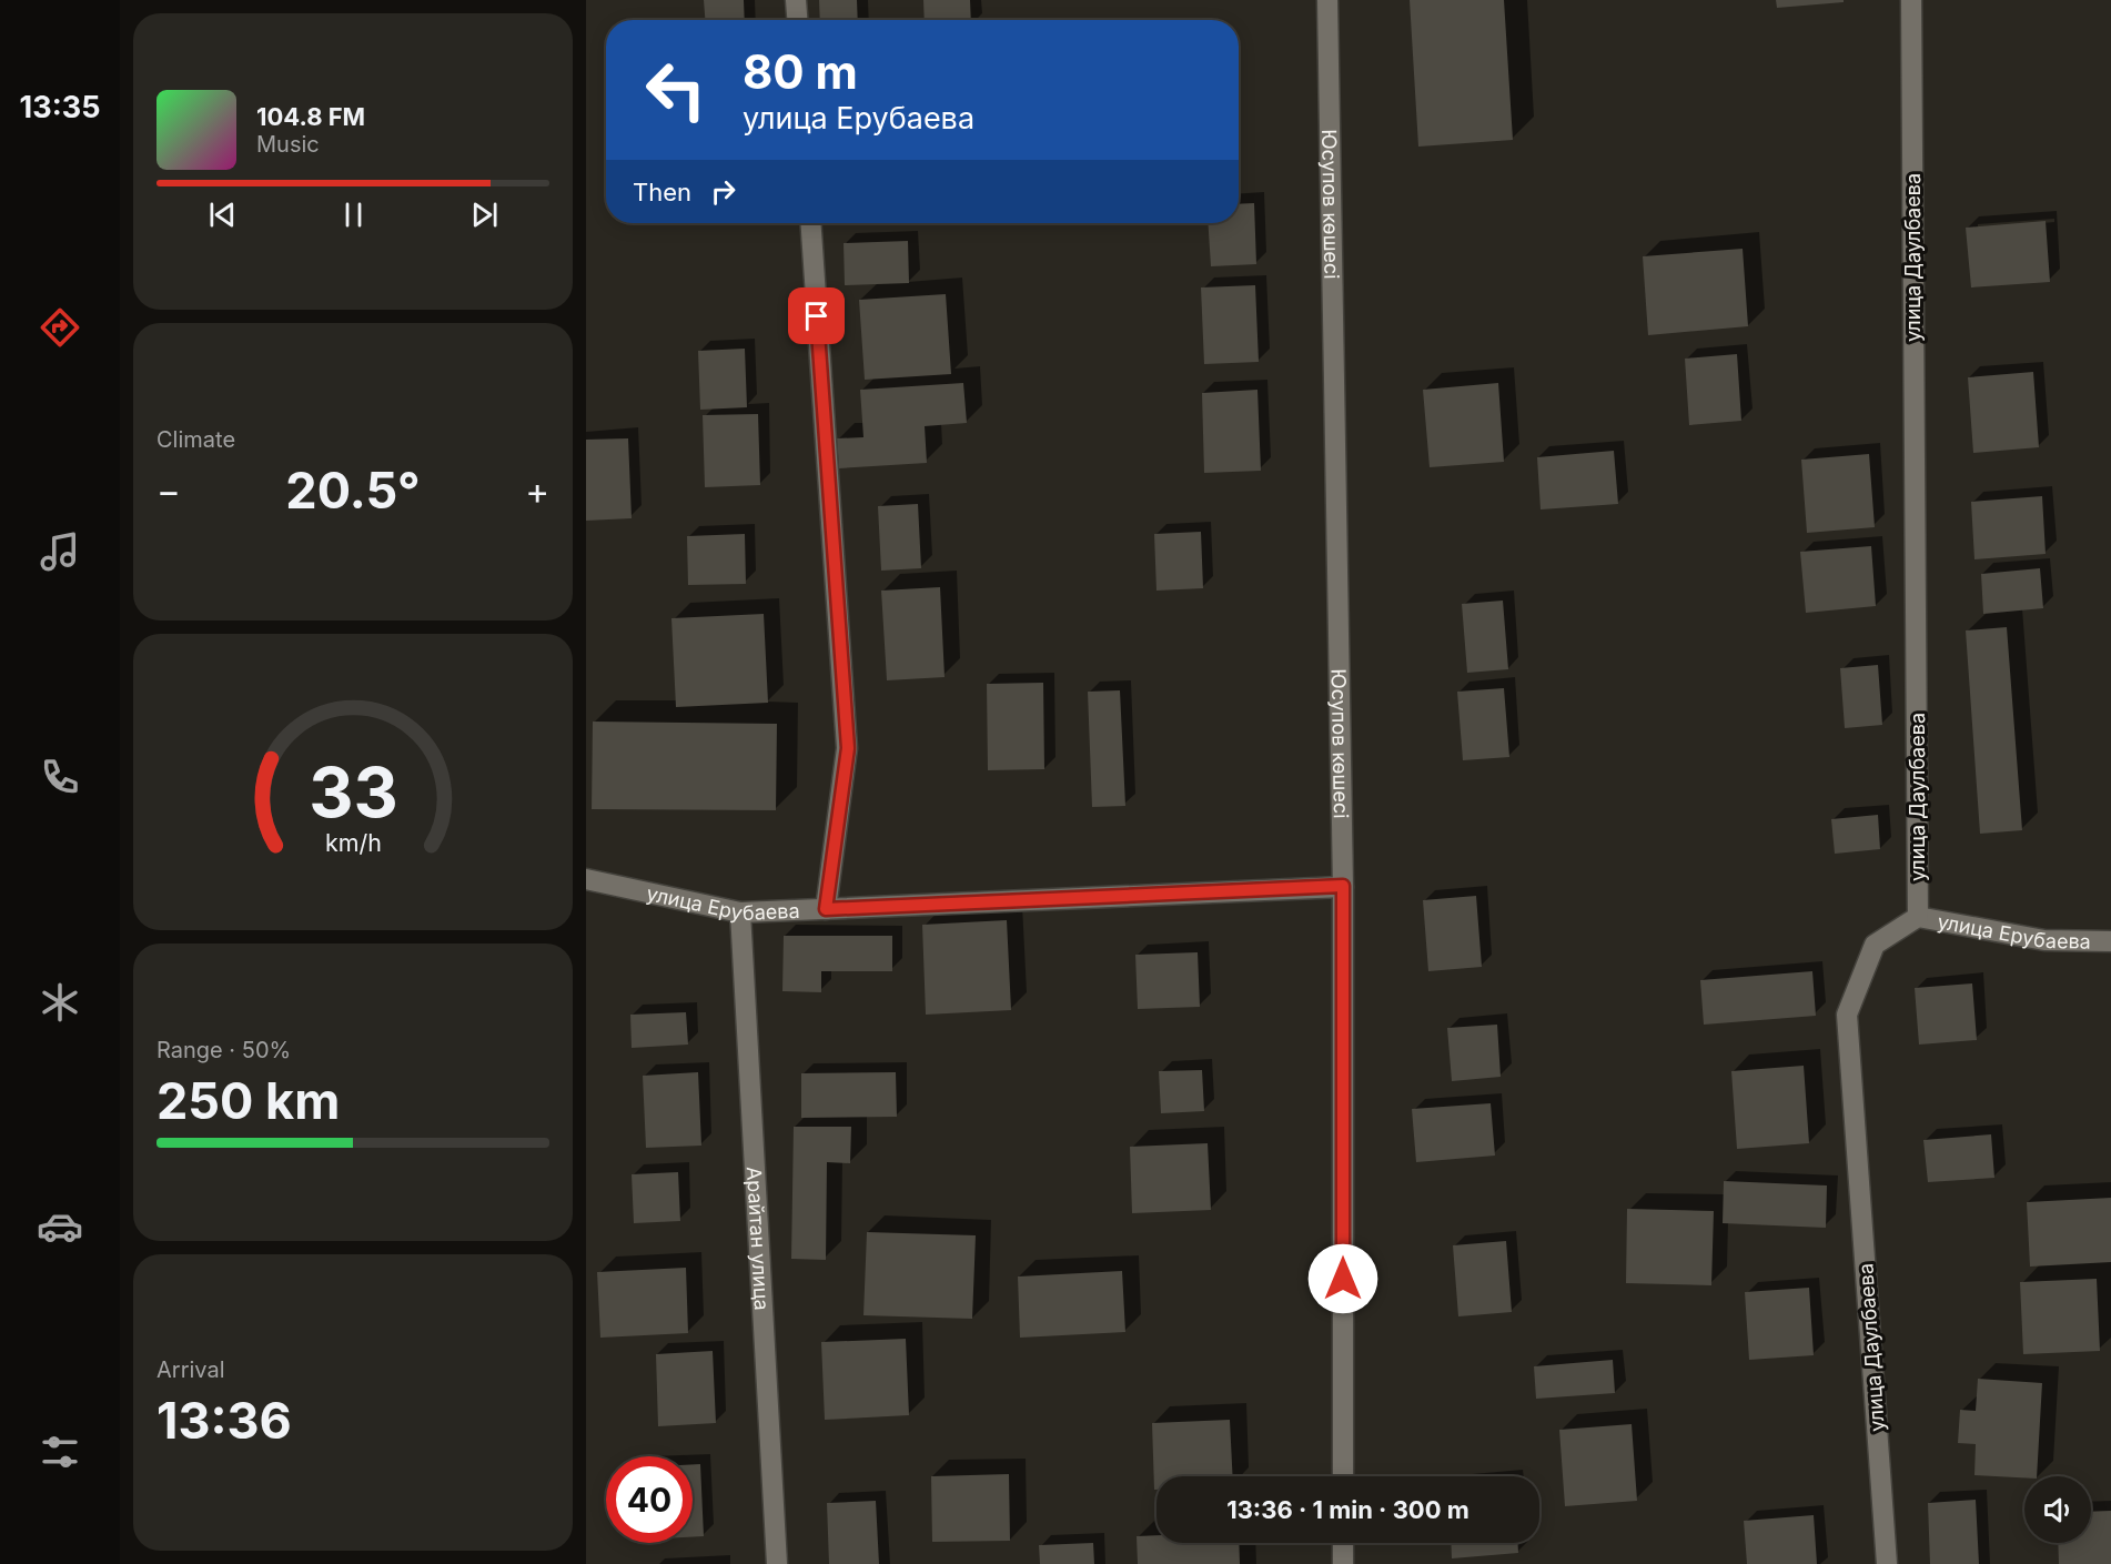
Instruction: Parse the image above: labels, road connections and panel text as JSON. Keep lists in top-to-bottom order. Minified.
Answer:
{"streets":{"street":["Юсупов көшесі","улица Даулбаева","улица Ерубаева","Арайтан улица"]},"crossings":[["Юсупов көшесі","улица Ерубаева"],["улица Даулбаева","улица Ерубаева"],["улица Ерубаева","Арайтан улица"]],"page":{"tabs":"13:35","turn":["80 m","улица Ерубаева"],"song":["104.8 FM","Music"],"then":"Then","tile":["Climate",["Range · 50%","250 km"],["Arrival","13:36"]],"heat":["−","20.5°","+"],"limit":"40","trip":"13:36 · 1 min · 300 m","gauge":["33","km/h"]}}
